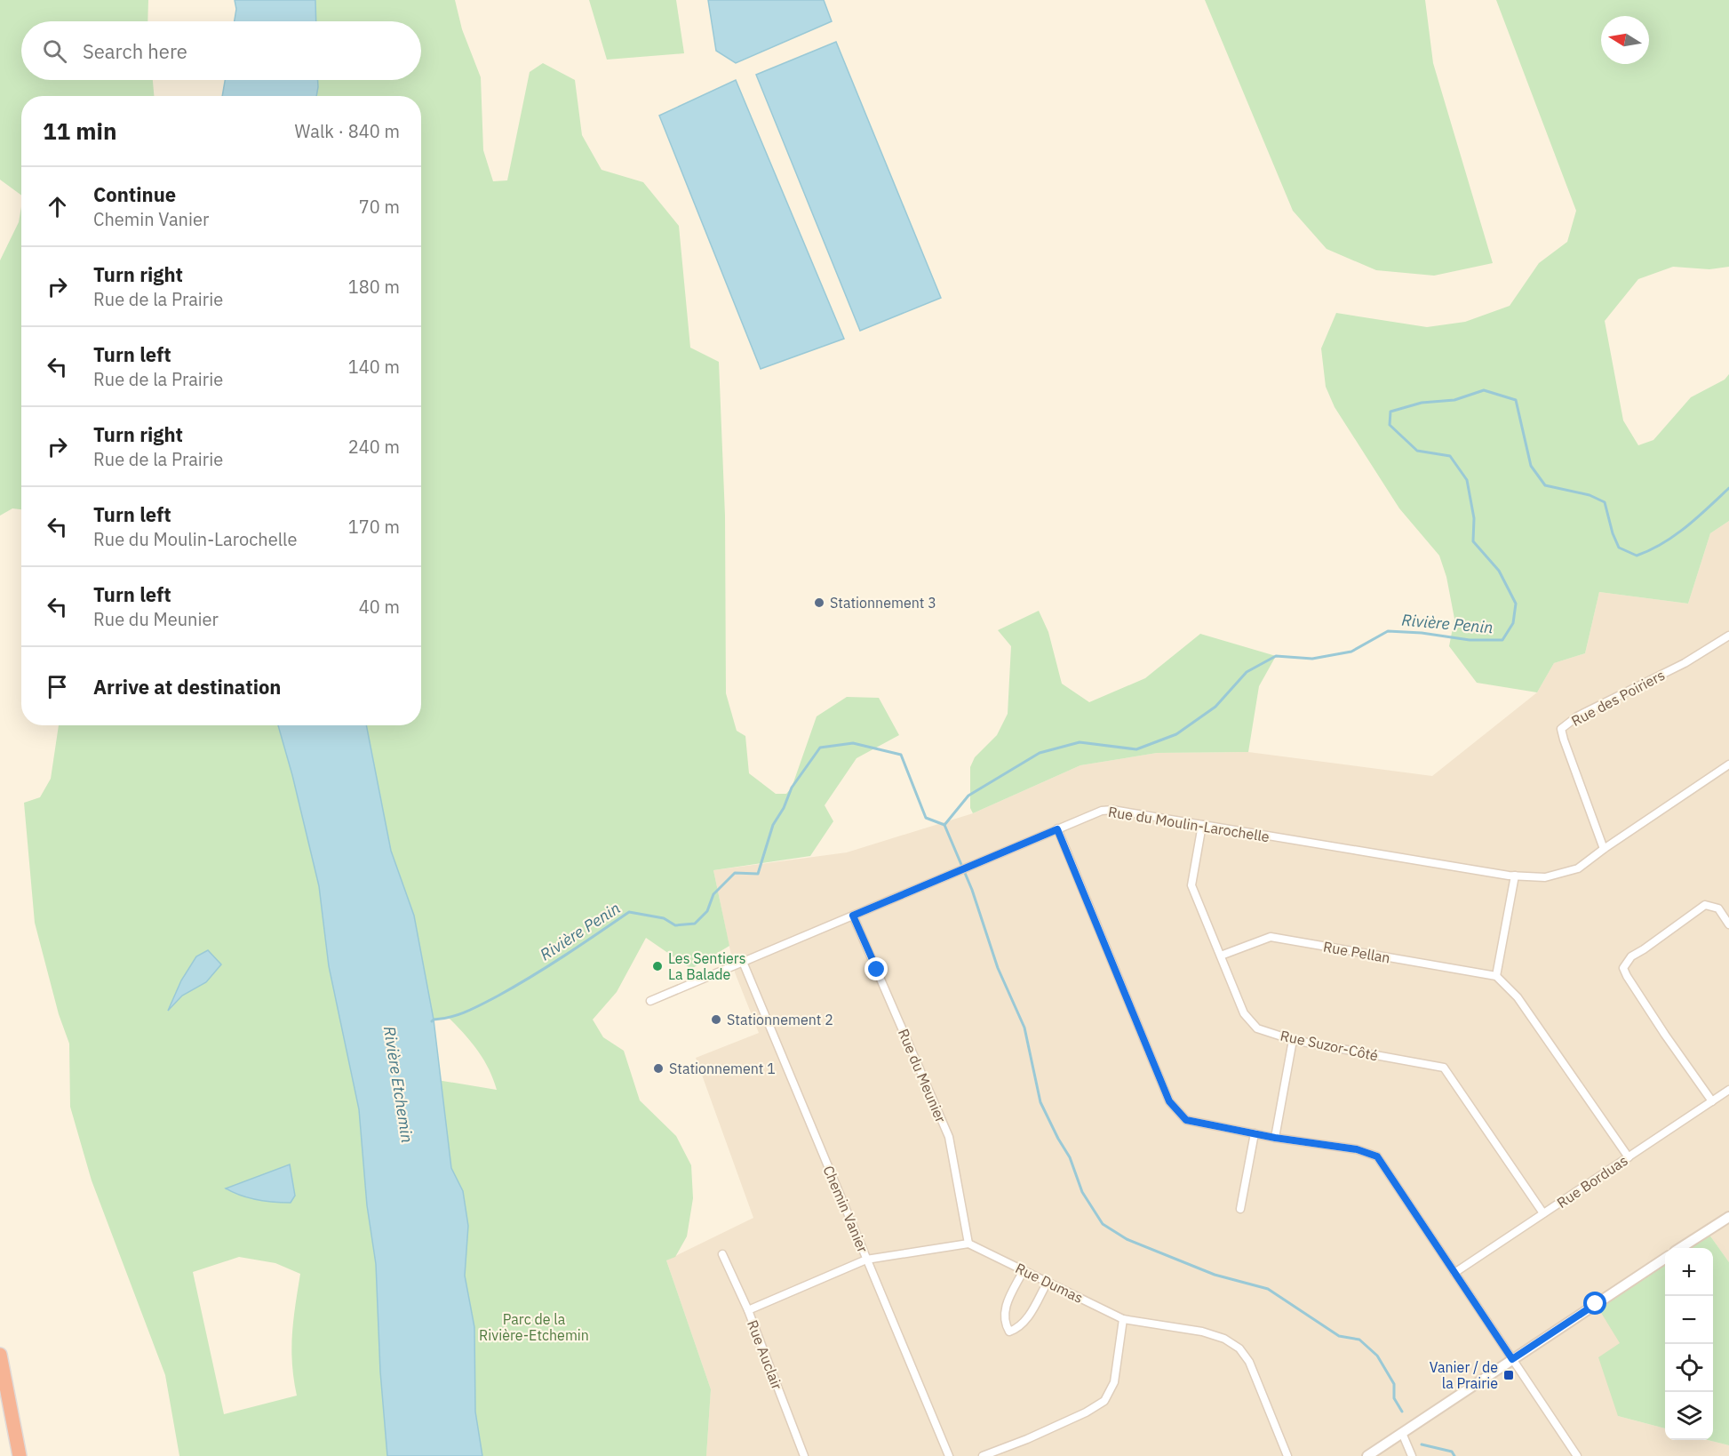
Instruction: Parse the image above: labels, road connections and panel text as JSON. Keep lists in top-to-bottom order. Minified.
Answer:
{"streets":{"street":["Rue des Poiriers","Rue du Moulin-Larochelle","Rue Pellan","Rue Suzor-Côté","Rue du Meunier","Rue Borduas","Chemin Vanier","Rue Dumas","Rue Auclair"]},"crossings":[["Rue des Poiriers","Rue du Moulin-Larochelle"],["Rue du Moulin-Larochelle","Rue Suzor-Côté"],["Rue du Moulin-Larochelle","Rue du Meunier"],["Rue du Moulin-Larochelle","Chemin Vanier"],["Rue Pellan","Rue Suzor-Côté"],["Rue Suzor-Côté","Rue Borduas"],["Rue du Meunier","Rue Dumas"]],"water":["Rivière Penin","Rivière Etchemin"],"parks":["Parc de la Rivière-Etchemin"],"places":{"other":["Stationnement 3","Les Sentiers La Balade","Stationnement 2","Stationnement 1"],"transit":["Vanier / de la Prairie"]},"north":"left","page":{"search":"Search here","heading":["11 min","Walk · 840 m"],"list":[["Continue","Chemin Vanier","70 m"],["Turn right","Rue de la Prairie","180 m"],["Turn left","Rue de la Prairie","140 m"],["Turn right","Rue de la Prairie","240 m"],["Turn left","Rue du Moulin-Larochelle","170 m"],["Turn left","Rue du Meunier","40 m"],"Arrive at destination"],"map_buttons":["+","−"]}}
